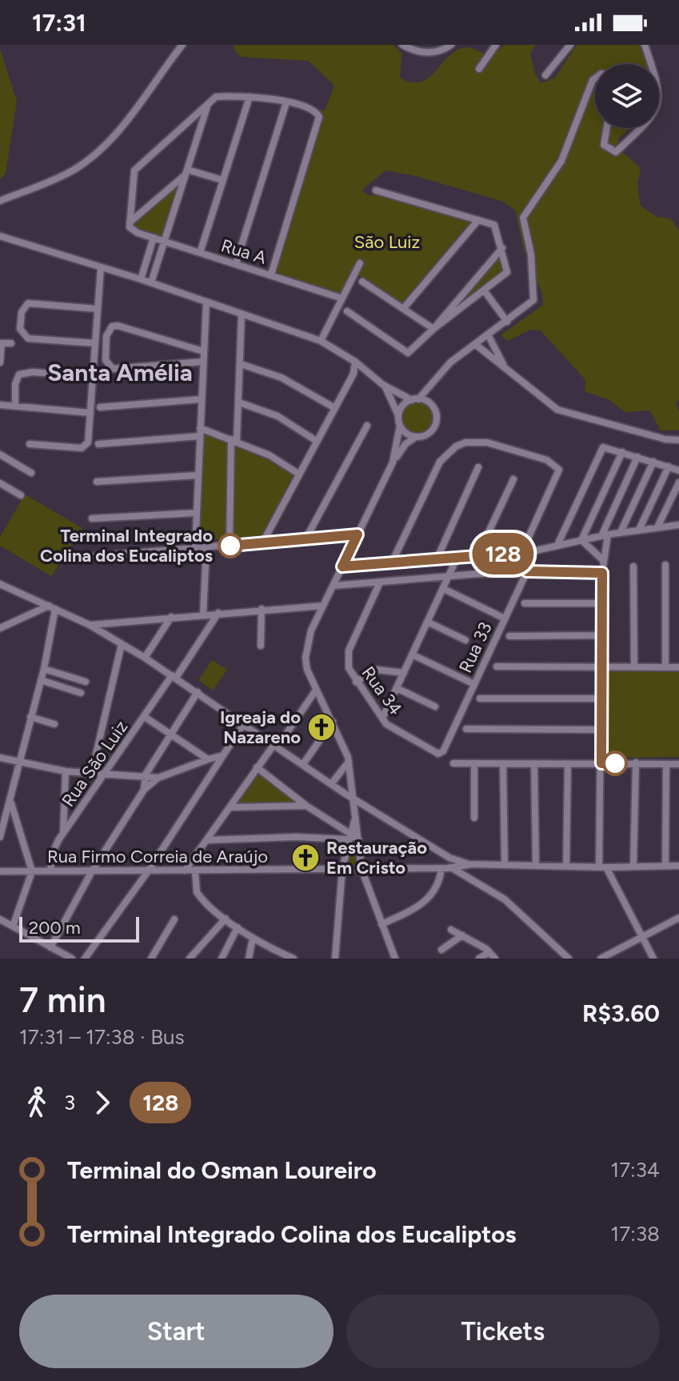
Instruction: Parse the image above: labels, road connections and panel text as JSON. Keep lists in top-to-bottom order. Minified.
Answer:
{"streets":{"street":["Rua A","Rua 33","Rua 34","Rua São Luiz","Rua Firmo Correia de Araújo"]},"crossings":[["Rua 33","Rua 34"],["Rua São Luiz","Rua Firmo Correia de Araújo"]],"districts":["Santa Amélia"],"parks":["São Luiz"],"places":{"other":["Terminal Integrado Colina dos Eucaliptos"],"church":["Igreaja do Nazareno","Restauração Em Cristo"]},"lines":["bus line 128"],"scale_bar":"200 m","page":{"status":"17:31","on_map":"128","scale":"200 m","heading":["7 min","17:31 – 17:38 · Bus","R$3.60"],"legs":["3","128"],"list":[{"name":"Terminal do Osman Loureiro","value":"17:34"},{"name":"Terminal Integrado Colina dos Eucaliptos","value":"17:38"}],"buttons":["Start","Tickets"]}}
